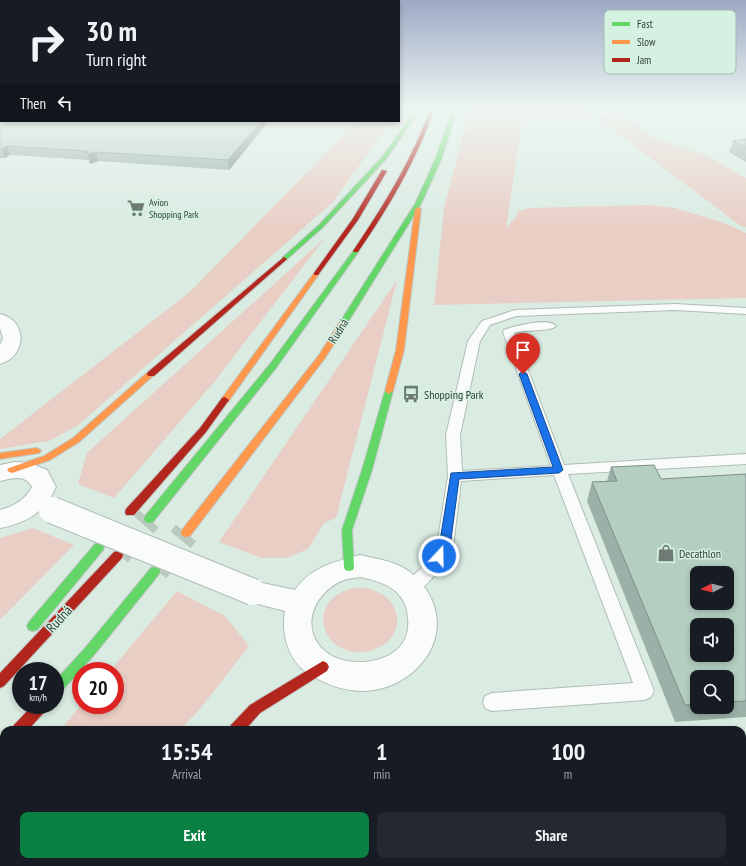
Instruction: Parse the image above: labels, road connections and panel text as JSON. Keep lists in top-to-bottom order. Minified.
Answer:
{"streets":{"highway":["Rudná"]},"places":{"supermarket":["Avion Shopping Park"],"bus stop":["Shopping Park"],"shop":["Decathlon"]},"legend":["Fast","Slow","Jam"],"north":"left","page":{"turn":["30 m","Turn right"],"then":"Then","speed":"17 km/h","limit":"20","eta":["15:54","Arrival","1","min","100","m"],"buttons":["Exit","Share"]}}
